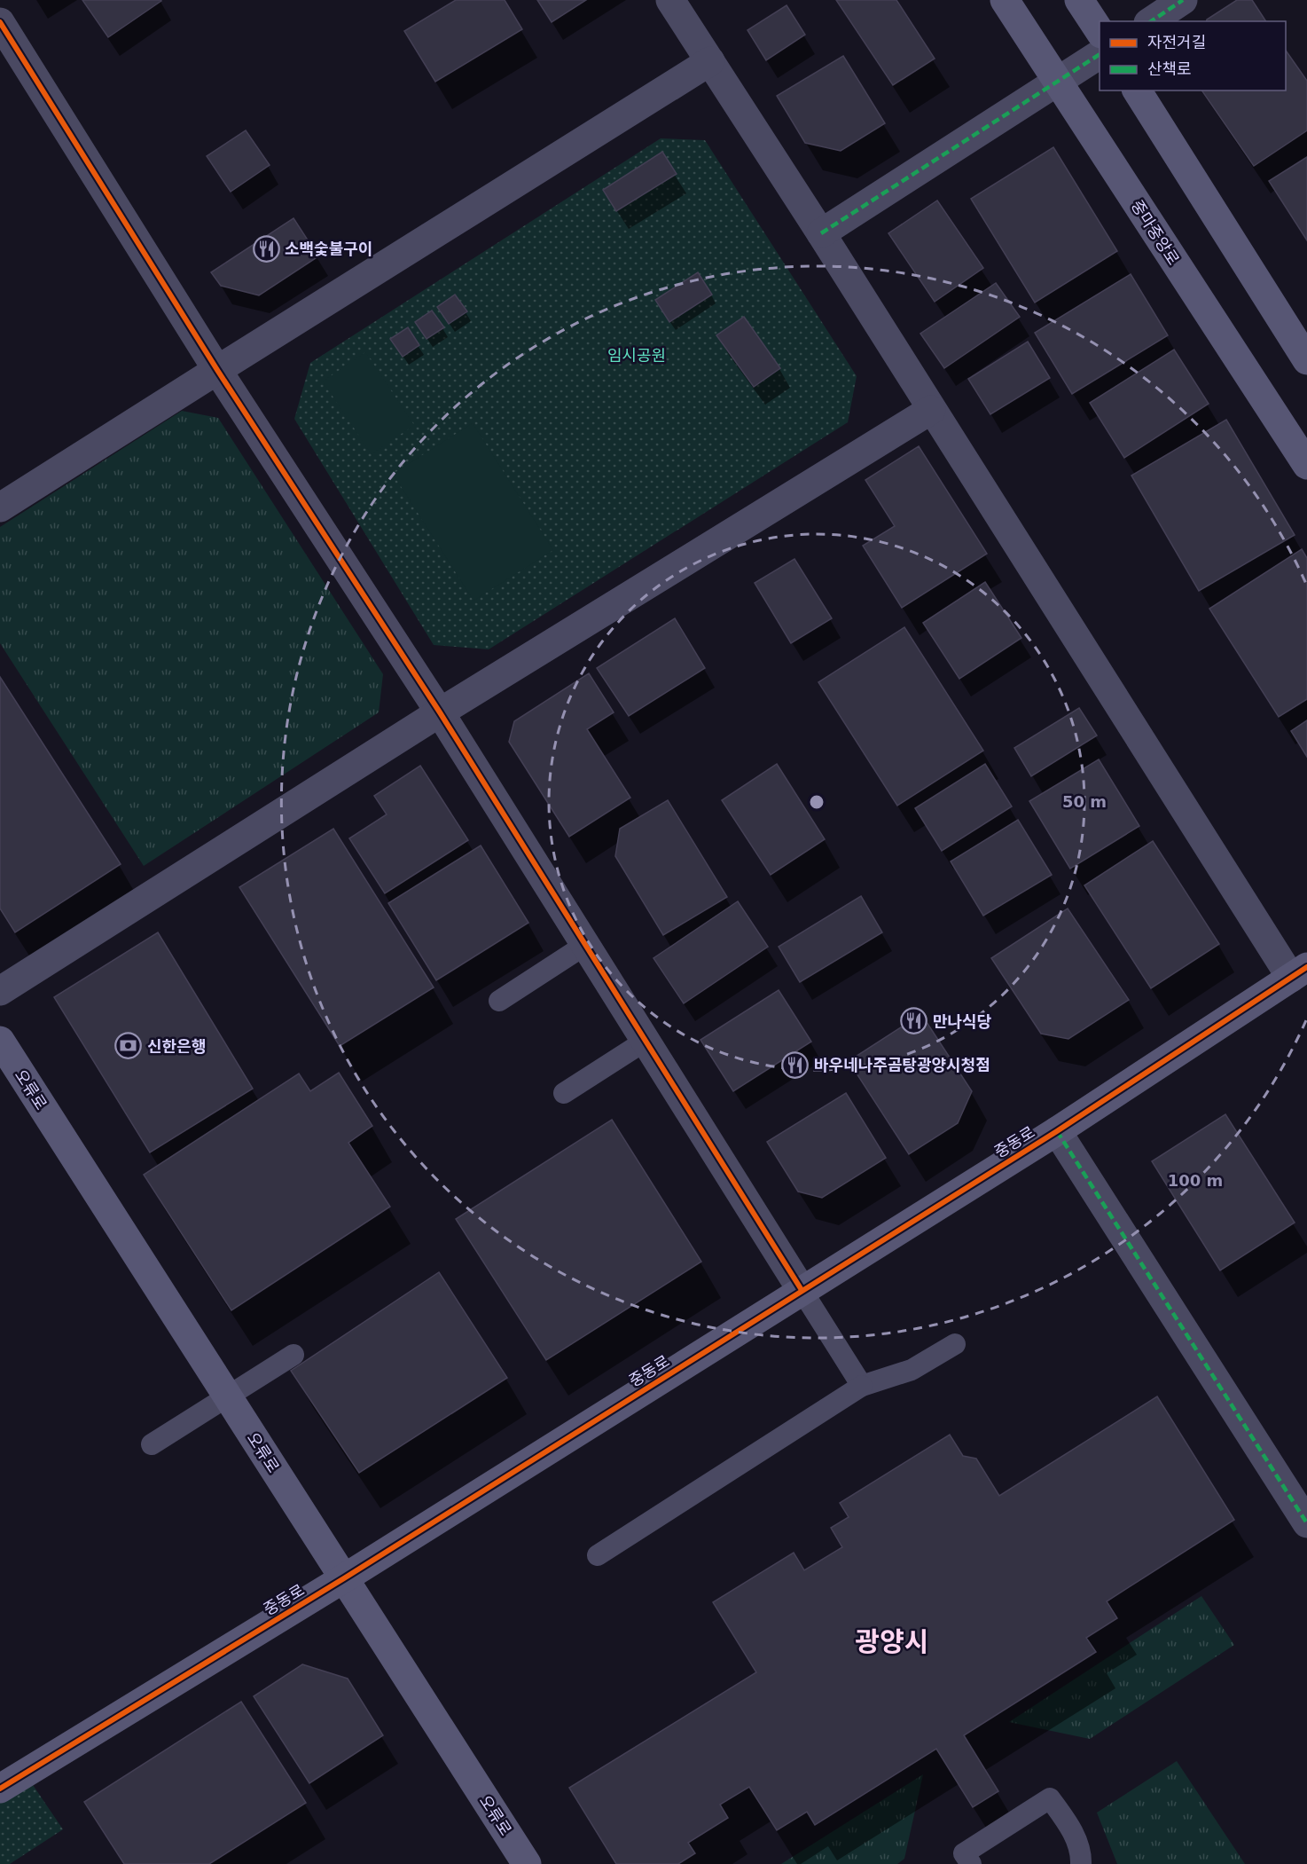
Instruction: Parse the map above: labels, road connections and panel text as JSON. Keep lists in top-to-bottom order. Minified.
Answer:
{"streets":{"street":["중마중앙로","오류로","중동로"]},"crossings":[["오류로","중동로"]],"districts":["광양시"],"parks":["임시공원"],"places":{"restaurant":["소백숯불구이","만나식당","바우네나주곰탕광양시청점"],"bank":["신한은행"]},"legend":["자전거길","산책로"],"rings":["50 m","100 m"]}
